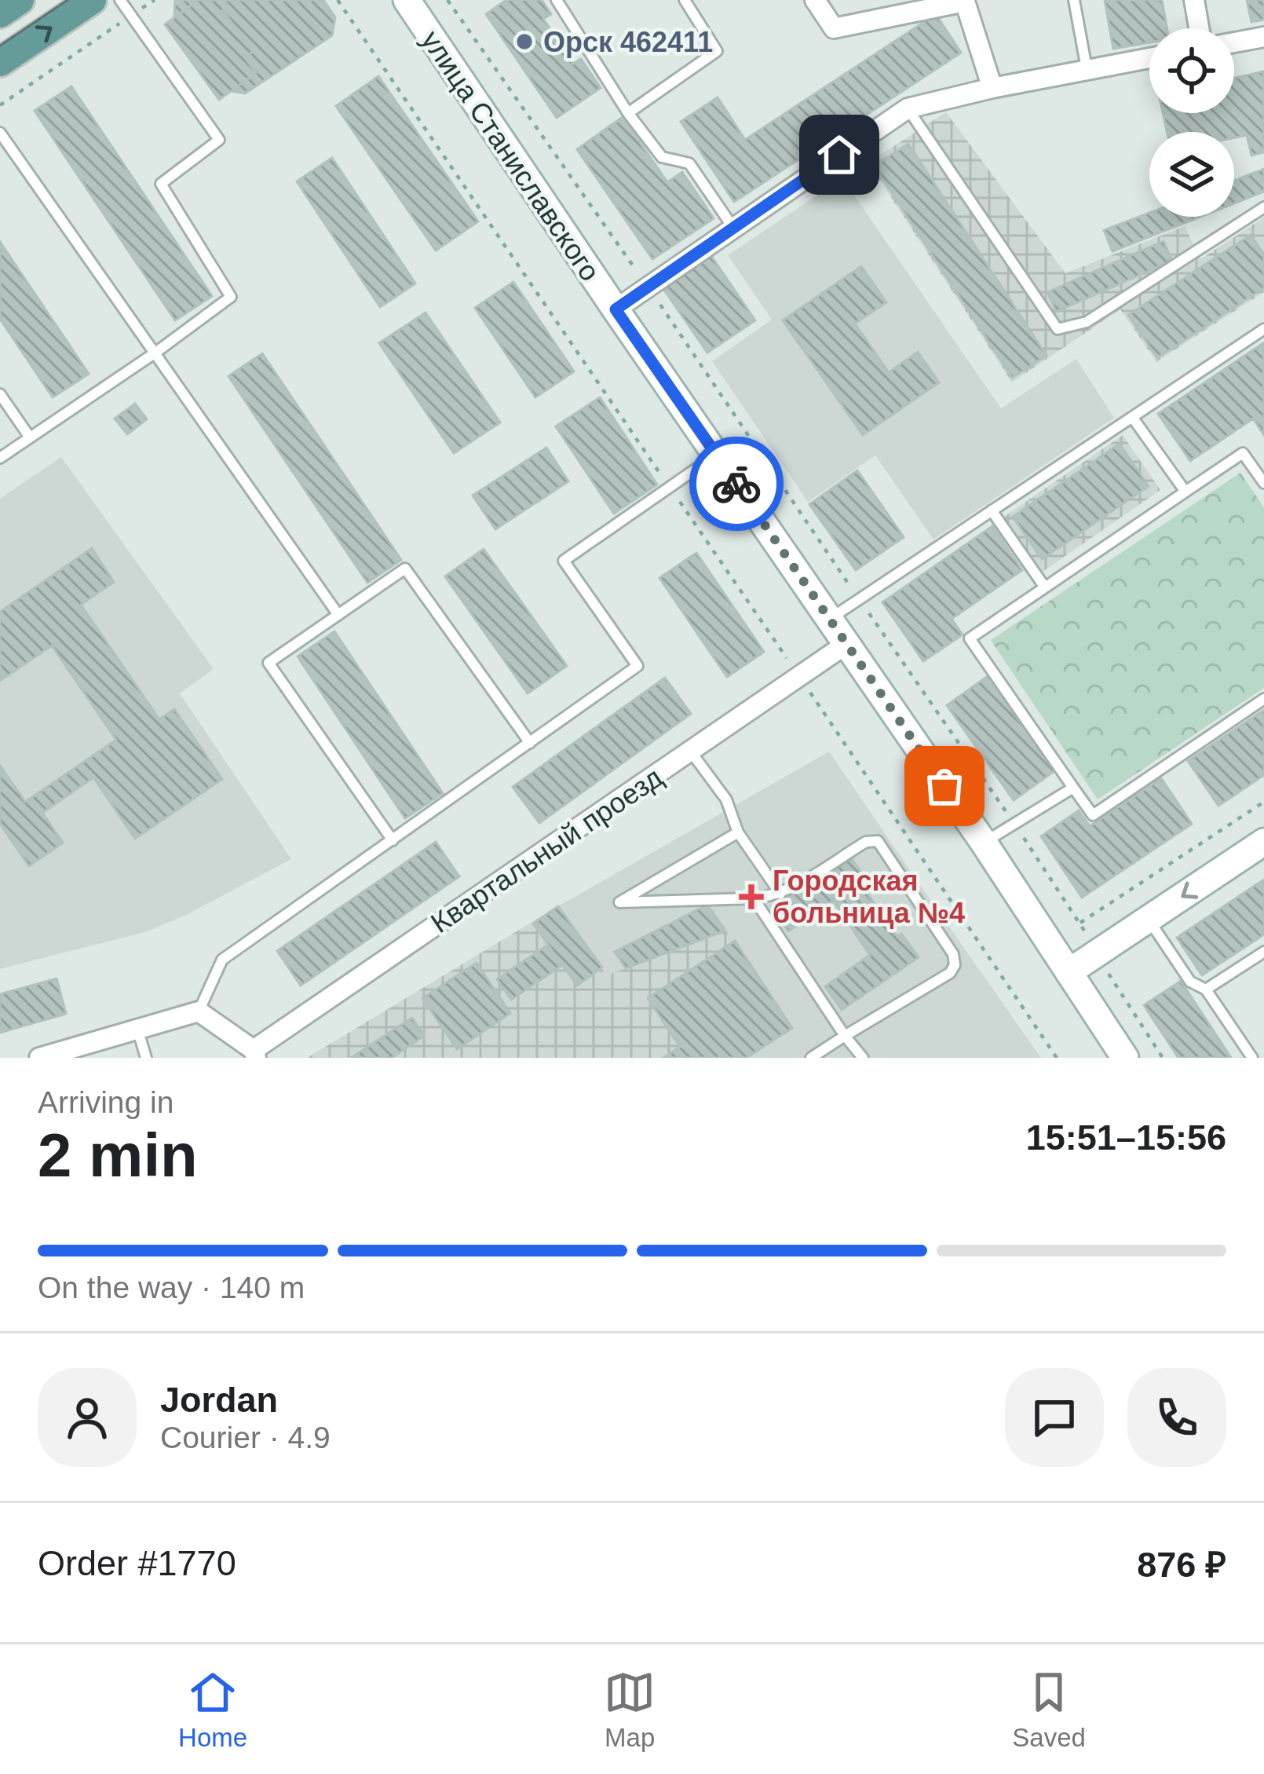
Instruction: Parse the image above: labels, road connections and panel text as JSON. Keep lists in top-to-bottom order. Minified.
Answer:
{"streets":{"main road":["улица Станиславского"],"street":["Квартальный проезд"]},"crossings":[["улица Станиславского","Квартальный проезд"]],"places":{"other":["Орск 462411"],"health":["Городская больница №4"]},"page":{"heading":["2 min","Arriving in","15:51–15:56"],"panel":["Jordan","Courier · 4.9","Order #1770","876 ₽"],"bar":"On the way · 140 m","tabs":["Home","Map","Saved"]}}
